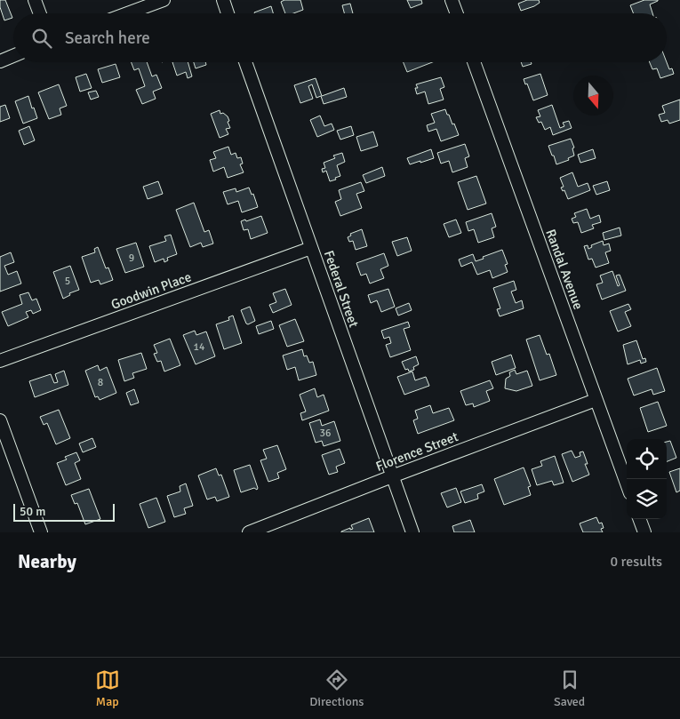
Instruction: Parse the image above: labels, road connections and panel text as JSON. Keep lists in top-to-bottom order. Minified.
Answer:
{"streets":{"street":["Randal Avenue","Federal Street","Goodwin Place","Florence Street"]},"crossings":[["Randal Avenue","Florence Street"],["Federal Street","Goodwin Place"],["Federal Street","Florence Street"]],"house_numbers":["9","5","14","8","36"],"scale_bar":"50 m","north":"bottom","page":{"search":"Search here","scale":"50 m","heading":["Nearby","0 results"],"nav":["Map","Directions","Saved"]}}
